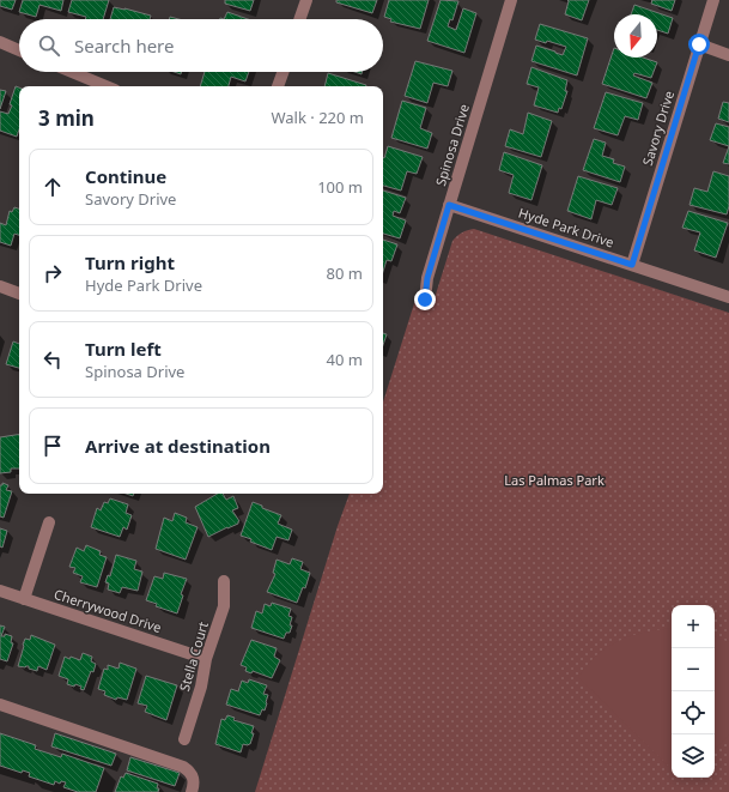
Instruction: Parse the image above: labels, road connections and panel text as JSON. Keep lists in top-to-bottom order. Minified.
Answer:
{"streets":{"street":["Savory Drive","Spinosa Drive","Hyde Park Drive","Cherrywood Drive","Stella Court"]},"crossings":[["Savory Drive","Hyde Park Drive"],["Spinosa Drive","Hyde Park Drive"],["Cherrywood Drive","Stella Court"]],"parks":["Las Palmas Park"],"north":"bottom","page":{"search":"Search here","heading":["3 min","Walk · 220 m"],"list":[["Continue","Savory Drive","100 m"],["Turn right","Hyde Park Drive","80 m"],["Turn left","Spinosa Drive","40 m"],"Arrive at destination"],"map_buttons":["+","−"]}}
